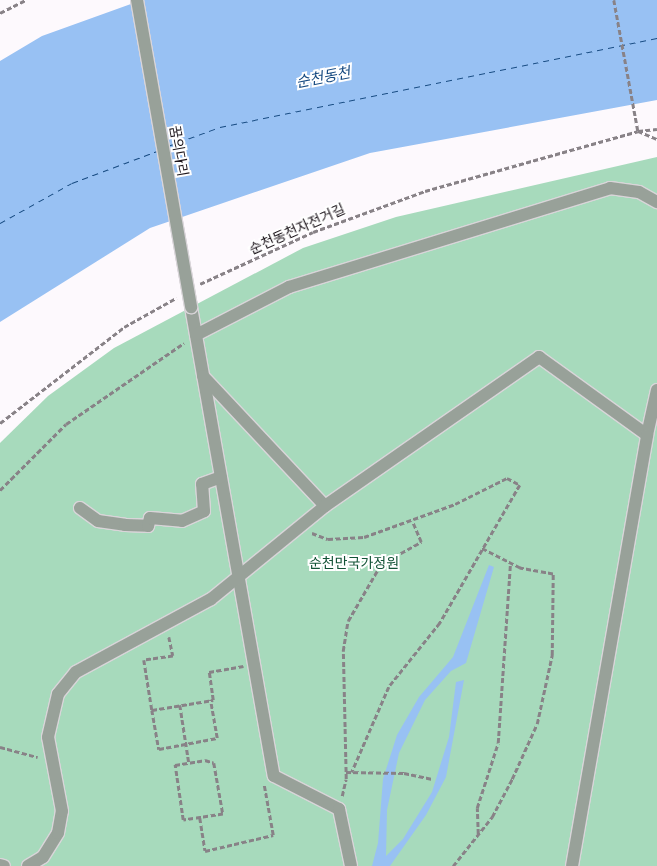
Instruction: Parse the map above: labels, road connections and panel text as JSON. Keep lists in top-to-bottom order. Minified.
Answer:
{"streets":{"street":["꿈의다리"],"path":["순천동천자전거길"]},"water":["순천동천"],"parks":["순천만국가정원"]}
